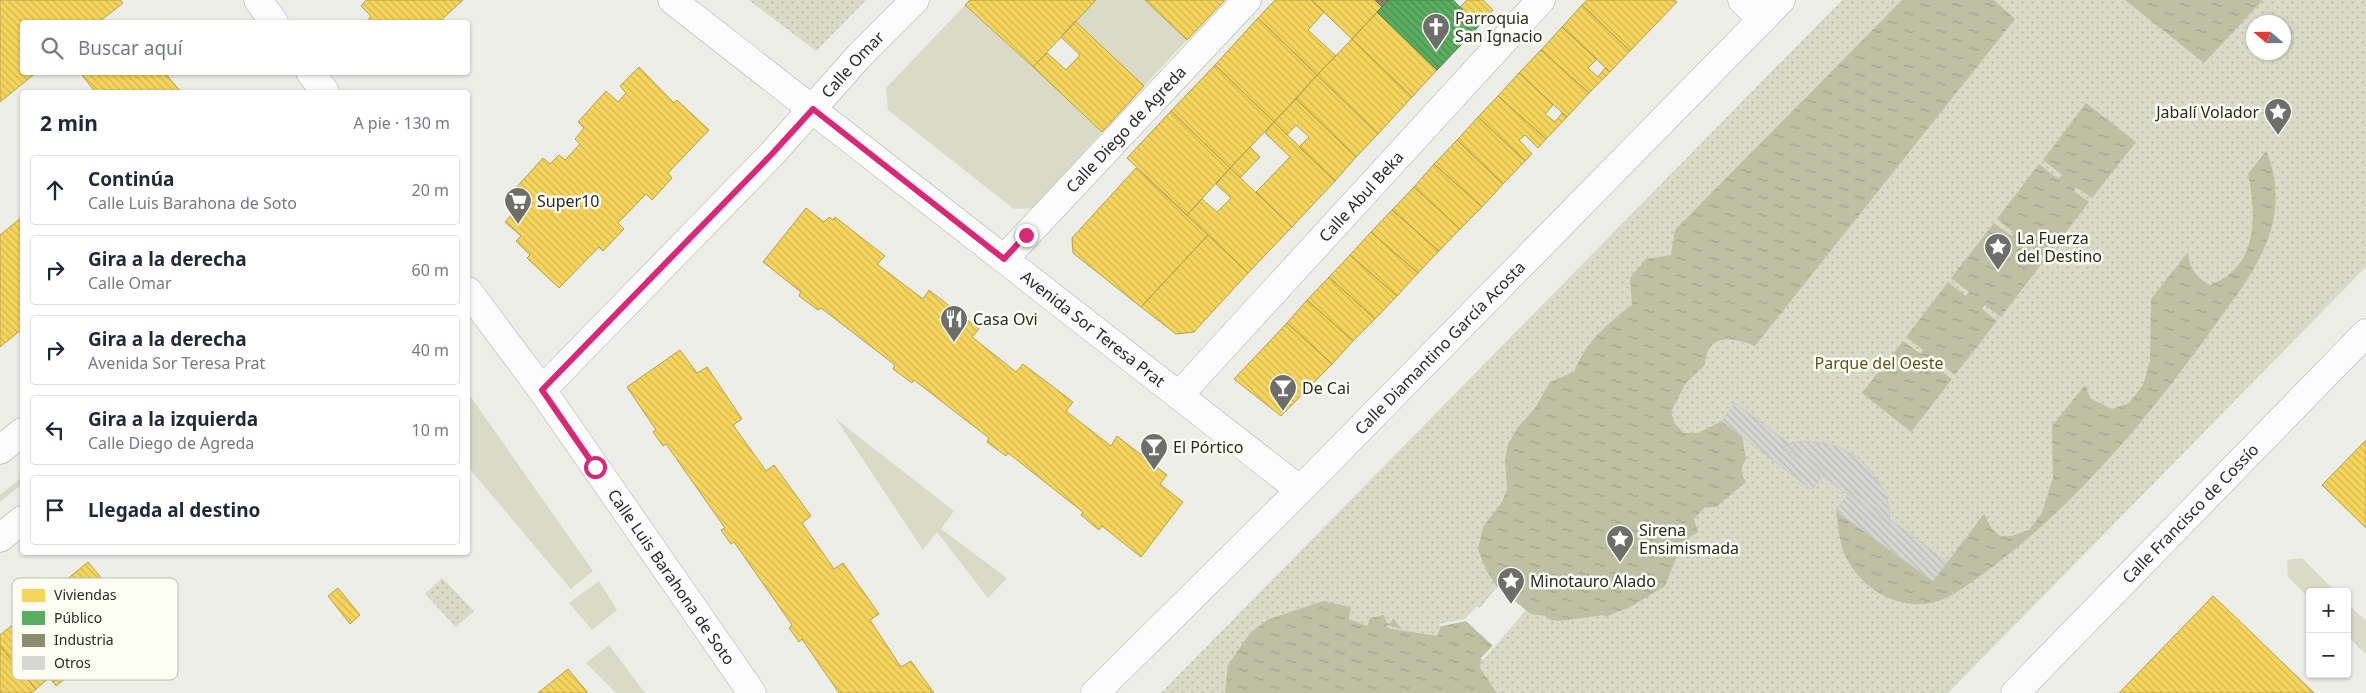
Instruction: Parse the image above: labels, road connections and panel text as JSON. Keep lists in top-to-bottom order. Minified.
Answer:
{"streets":{"street":["Calle Omar","Calle Diego de Agreda","Calle Abul Beka","Avenida Sor Teresa Prat","Calle Diamantino García Acosta","Calle Francisco de Cossío","Calle Luis Barahona de Soto"]},"crossings":[["Calle Omar","Avenida Sor Teresa Prat"],["Calle Omar","Calle Luis Barahona de Soto"],["Calle Diego de Agreda","Avenida Sor Teresa Prat"],["Calle Abul Beka","Avenida Sor Teresa Prat"],["Avenida Sor Teresa Prat","Calle Diamantino García Acosta"]],"parks":["Parque del Oeste"],"places":{"church":["Parroquia San Ignacio"],"place":["Jabalí Volador","La Fuerza del Destino","Sirena Ensimismada","Minotauro Alado"],"supermarket":["Super10"],"restaurant":["Casa Ovi"],"bar":["De Cai","El Pórtico"]},"legend":["Viviendas","Público","Industria","Otros"],"north":"left","page":{"search":"Buscar aquí","heading":["2 min","A pie · 130 m"],"list":[["Continúa","Calle Luis Barahona de Soto","20 m"],["Gira a la derecha","Calle Omar","60 m"],["Gira a la derecha","Avenida Sor Teresa Prat","40 m"],["Gira a la izquierda","Calle Diego de Agreda","10 m"],"Llegada al destino"],"map_buttons":["+","−"]}}
